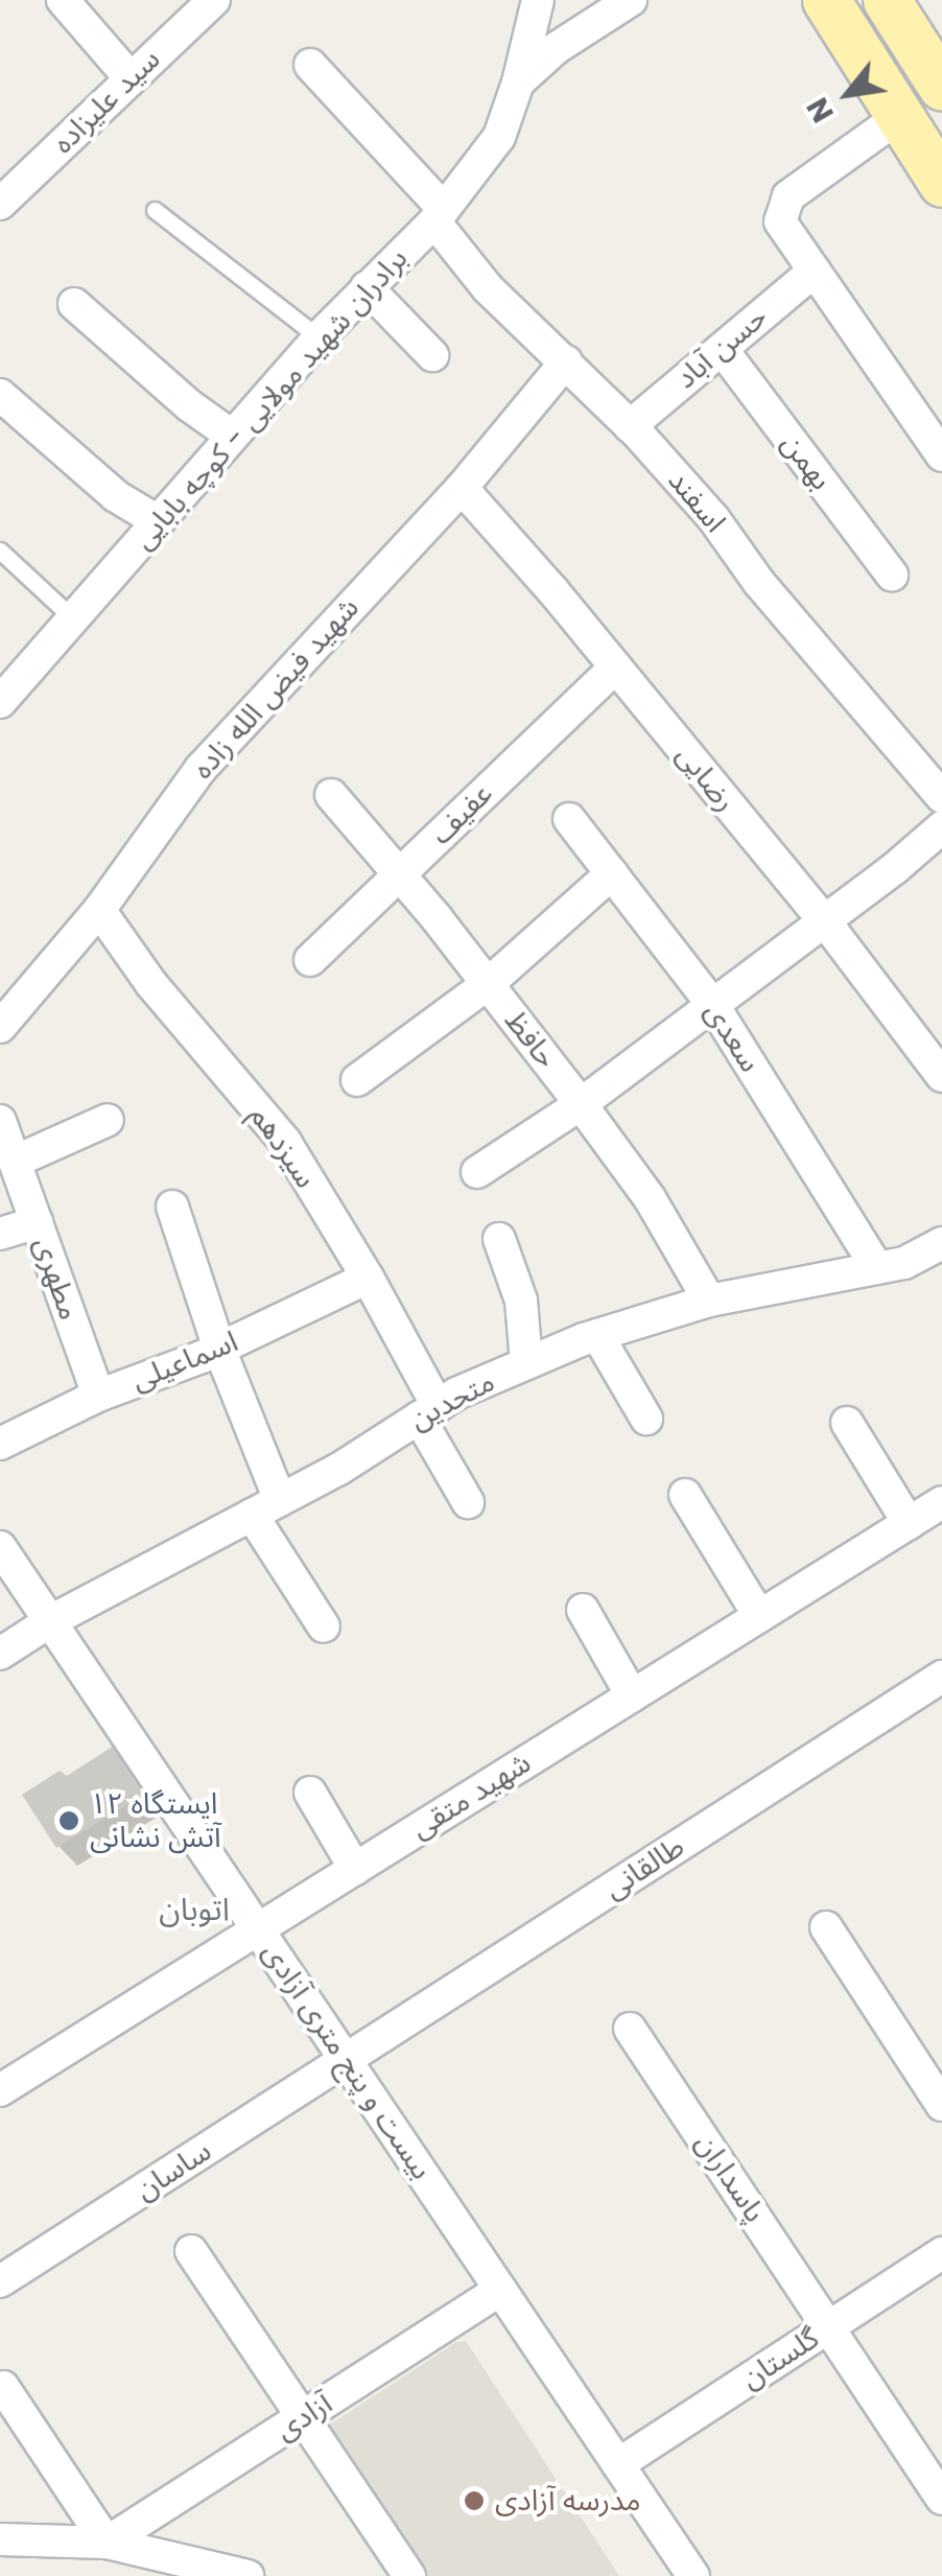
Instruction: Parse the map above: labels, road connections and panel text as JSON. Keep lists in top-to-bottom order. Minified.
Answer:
{"streets":{"street":["سید علیزاده","حسن آباد","برادران شهید مولایی - کوچه بابایی","بهمن","اسفند","شهید فیض الله زاده","رضایی","عفیف","سعدی","حافظ","سیزدهم","مطهری","اسماعیلی","متحدین","شهید متقی","طالقانی","بیست و پنج متری آزادی","ساسان","پاسداران","گلستان","آزادی"]},"crossings":[["حسن آباد","بهمن"],["حسن آباد","اسفند"],["برادران شهید مولایی - کوچه بابایی","اسفند"],["اسفند","شهید فیض الله زاده"],["شهید فیض الله زاده","رضایی"],["شهید فیض الله زاده","سیزدهم"],["رضایی","عفیف"],["عفیف","حافظ"],["سعدی","متحدین"],["حافظ","متحدین"],["سیزدهم","اسماعیلی"],["سیزدهم","متحدین"],["مطهری","اسماعیلی"],["متحدین","بیست و پنج متری آزادی"],["شهید متقی","بیست و پنج متری آزادی"],["طالقانی","بیست و پنج متری آزادی"],["طالقانی","ساسان"],["بیست و پنج متری آزادی","ساسان"],["بیست و پنج متری آزادی","گلستان"],["بیست و پنج متری آزادی","آزادی"],["پاسداران","گلستان"]],"districts":["اتوبان"],"places":["ایستگاه ۱۲ آتش نشانی","مدرسه آزادی"],"north":"bottom left"}
